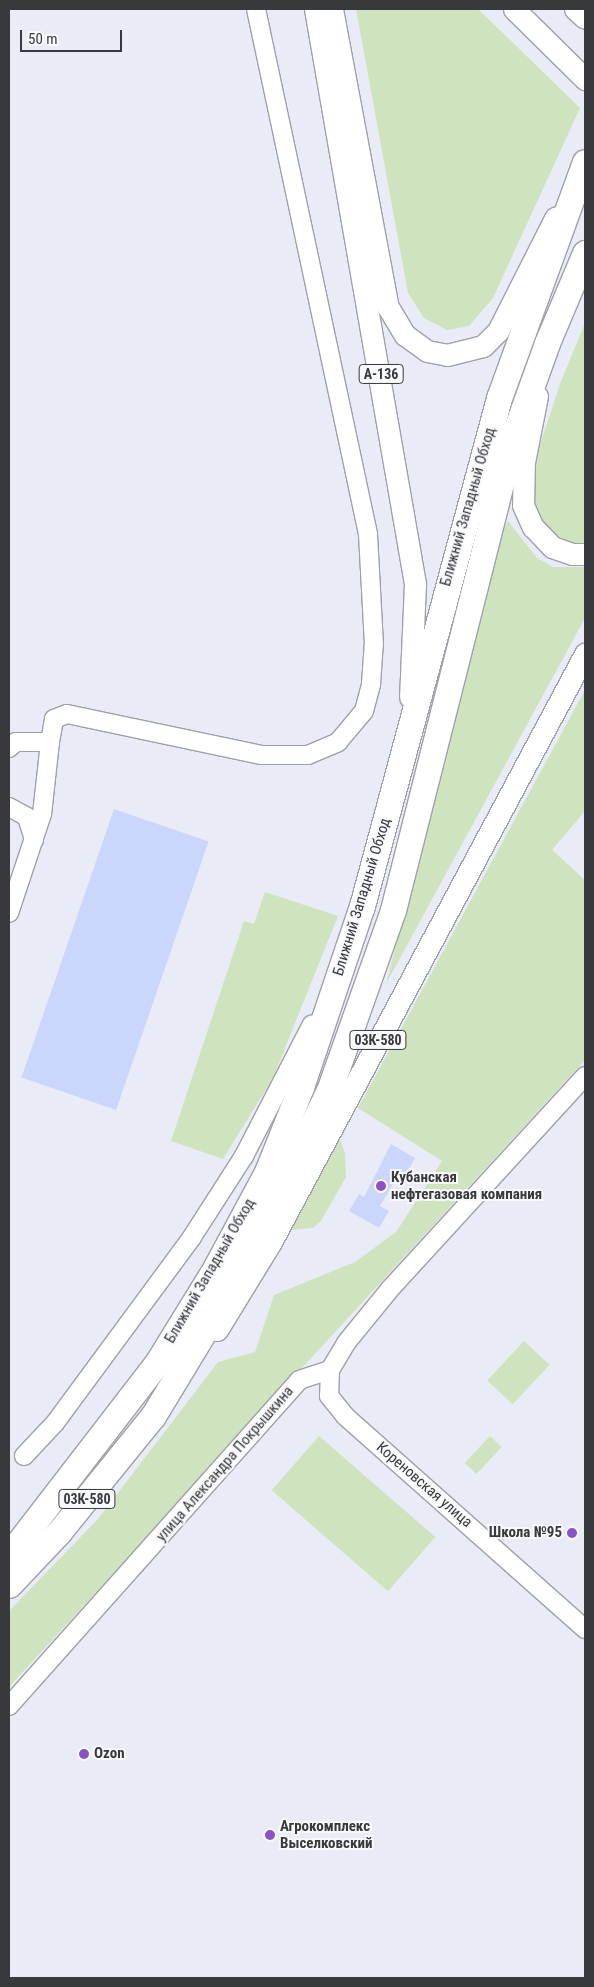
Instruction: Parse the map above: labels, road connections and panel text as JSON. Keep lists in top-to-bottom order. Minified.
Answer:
{"streets":{"highway":["А-136","Ближний Западный Обход","03К-580"],"street":["улица Александра Покрышкина","Кореновская улица"]},"crossings":[["А-136","Ближний Западный Обход"],["улица Александра Покрышкина","Кореновская улица"]],"places":["Кубанская нефтегазовая компания","Школа №95","Ozon","Агрокомплекс Выселковский"],"scale_bar":"50 m"}
